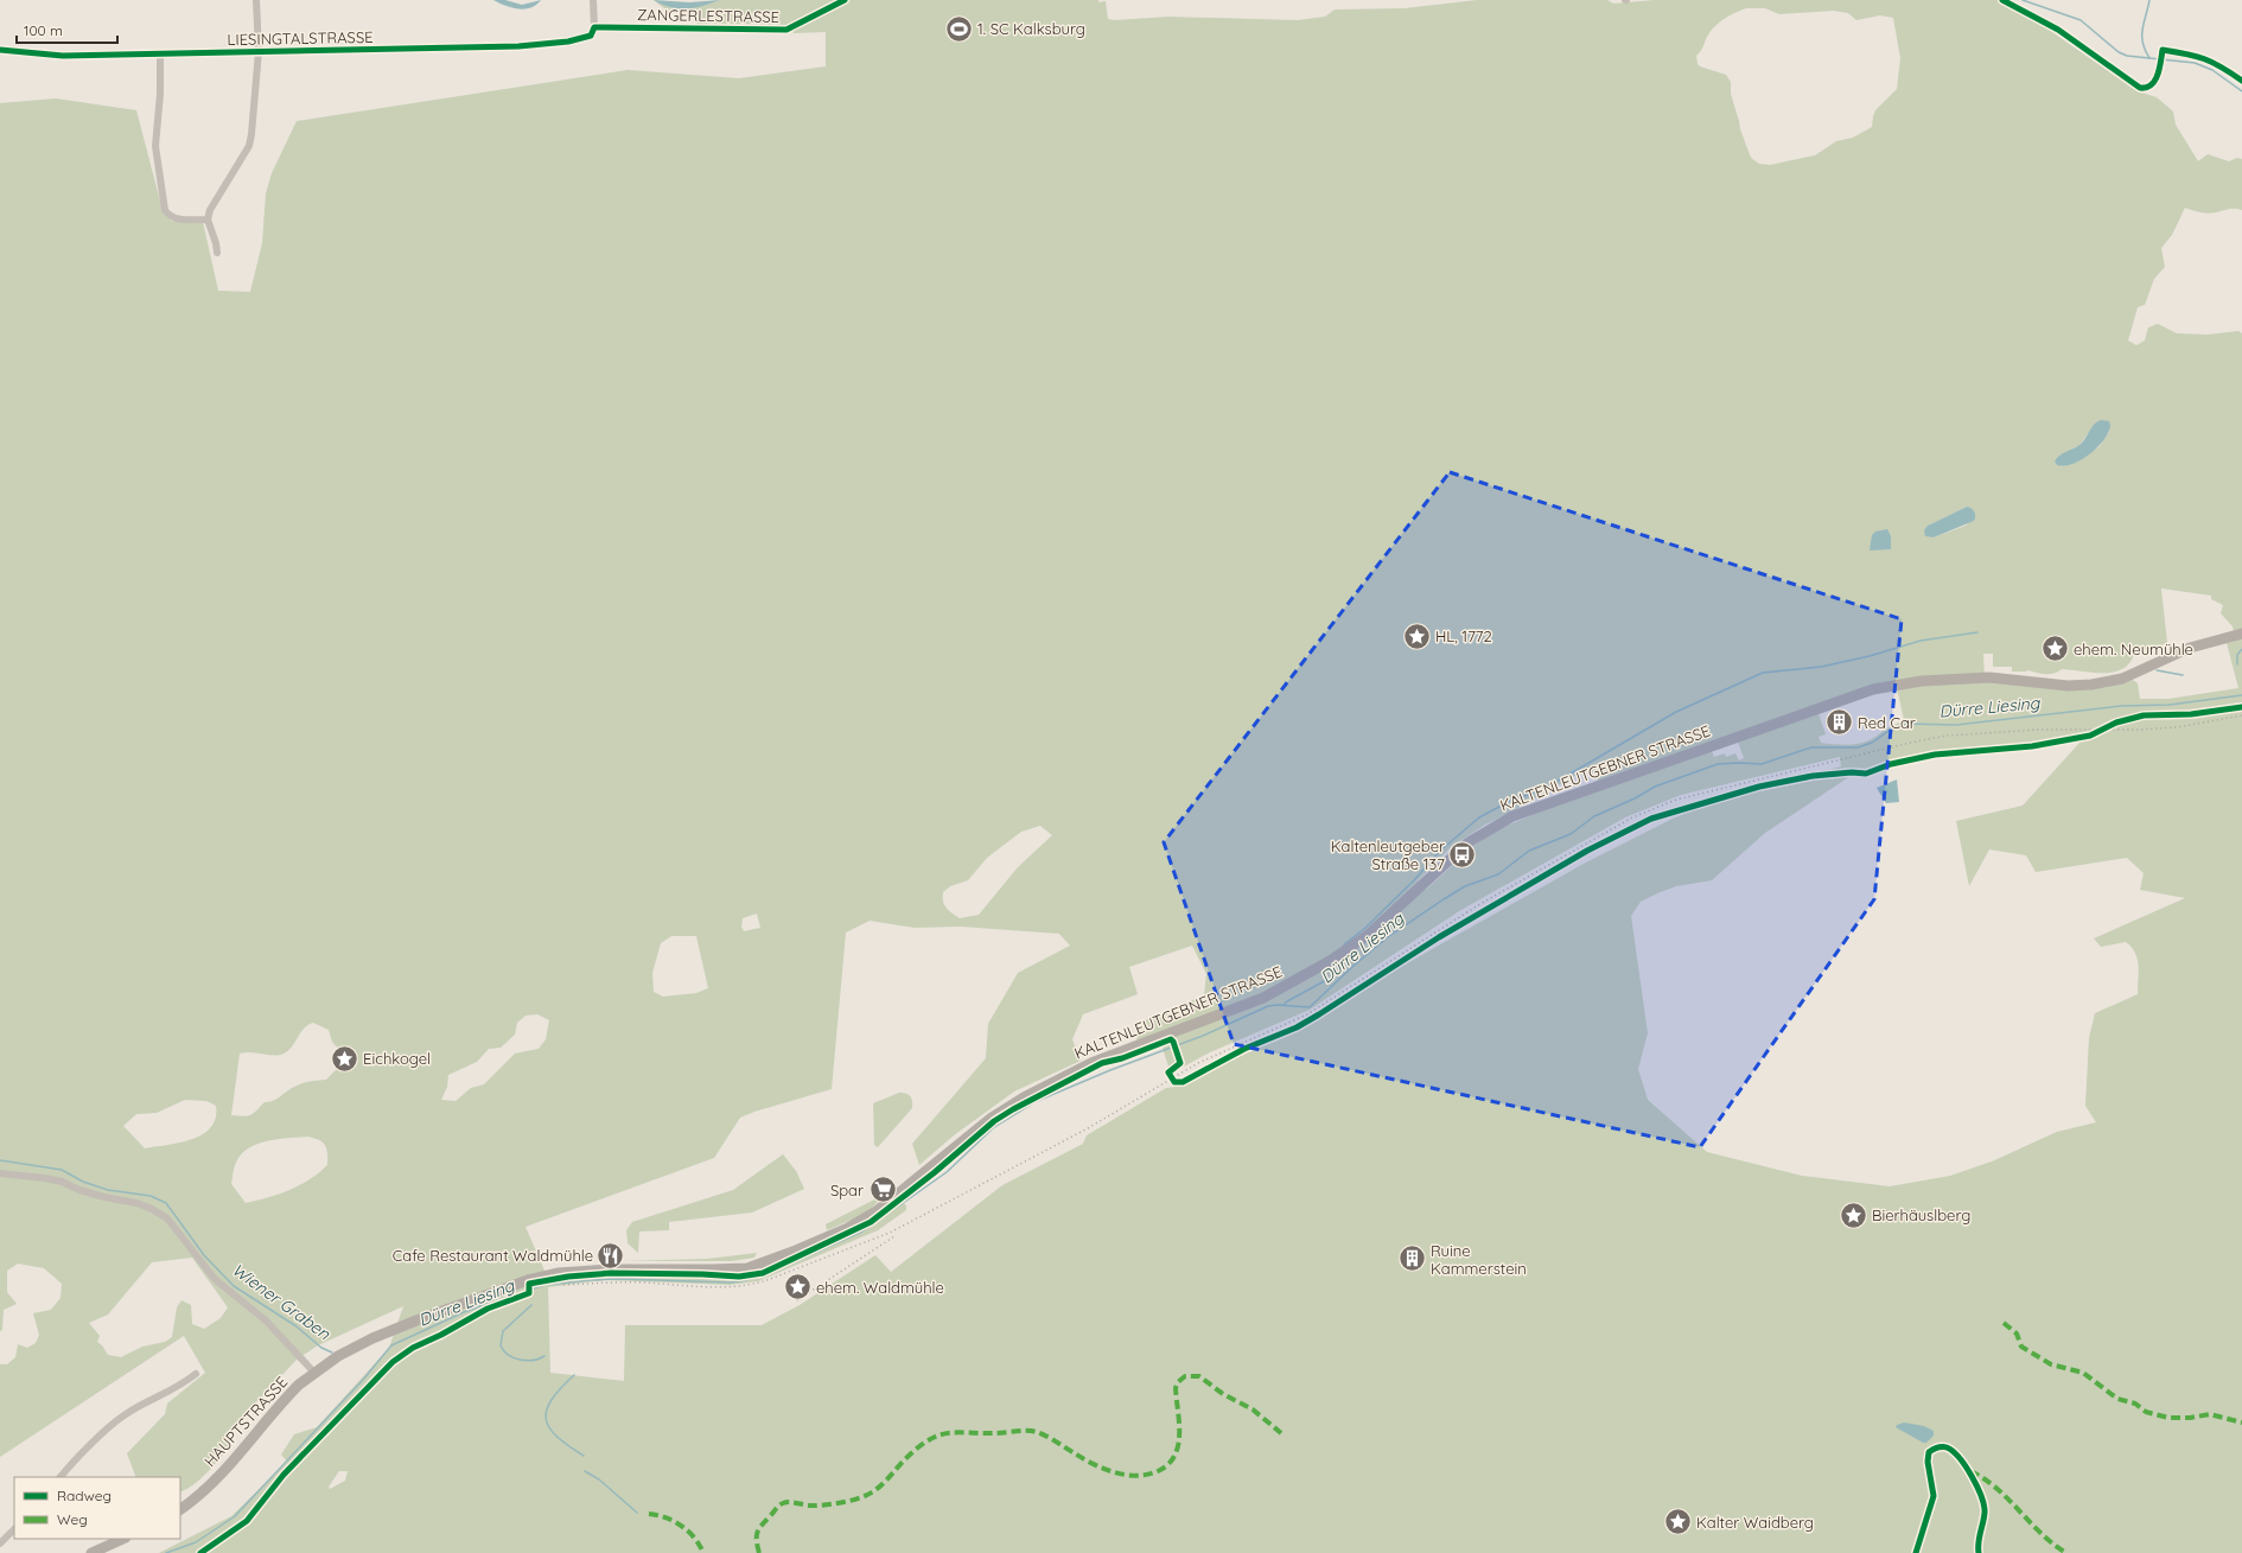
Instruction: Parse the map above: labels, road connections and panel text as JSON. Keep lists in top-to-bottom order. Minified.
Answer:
{"streets":{"main road":["KALTENLEUTGEBNER STRASSE","HAUPTSTRASSE"],"street":["ZANGERLESTRASSE","LIESINGTALSTRASSE"]},"crossings":[["ZANGERLESTRASSE","LIESINGTALSTRASSE"],["KALTENLEUTGEBNER STRASSE","HAUPTSTRASSE"]],"water":["Dürre Liesing","Wiener Graben"],"places":{"sports":["1. SC Kalksburg"],"place":["HL, 1772","ehem. Neumühle","Eichkogel","Bierhäuslberg","ehem. Waldmühle","Kalter Waidberg"],"building":["Red Car","Ruine Kammerstein"],"bus stop":["Kaltenleutgeber Straße 137"],"supermarket":["Spar"],"restaurant":["Cafe Restaurant Waldmühle"]},"legend":["Radweg","Weg"],"scale_bar":"100 m"}
